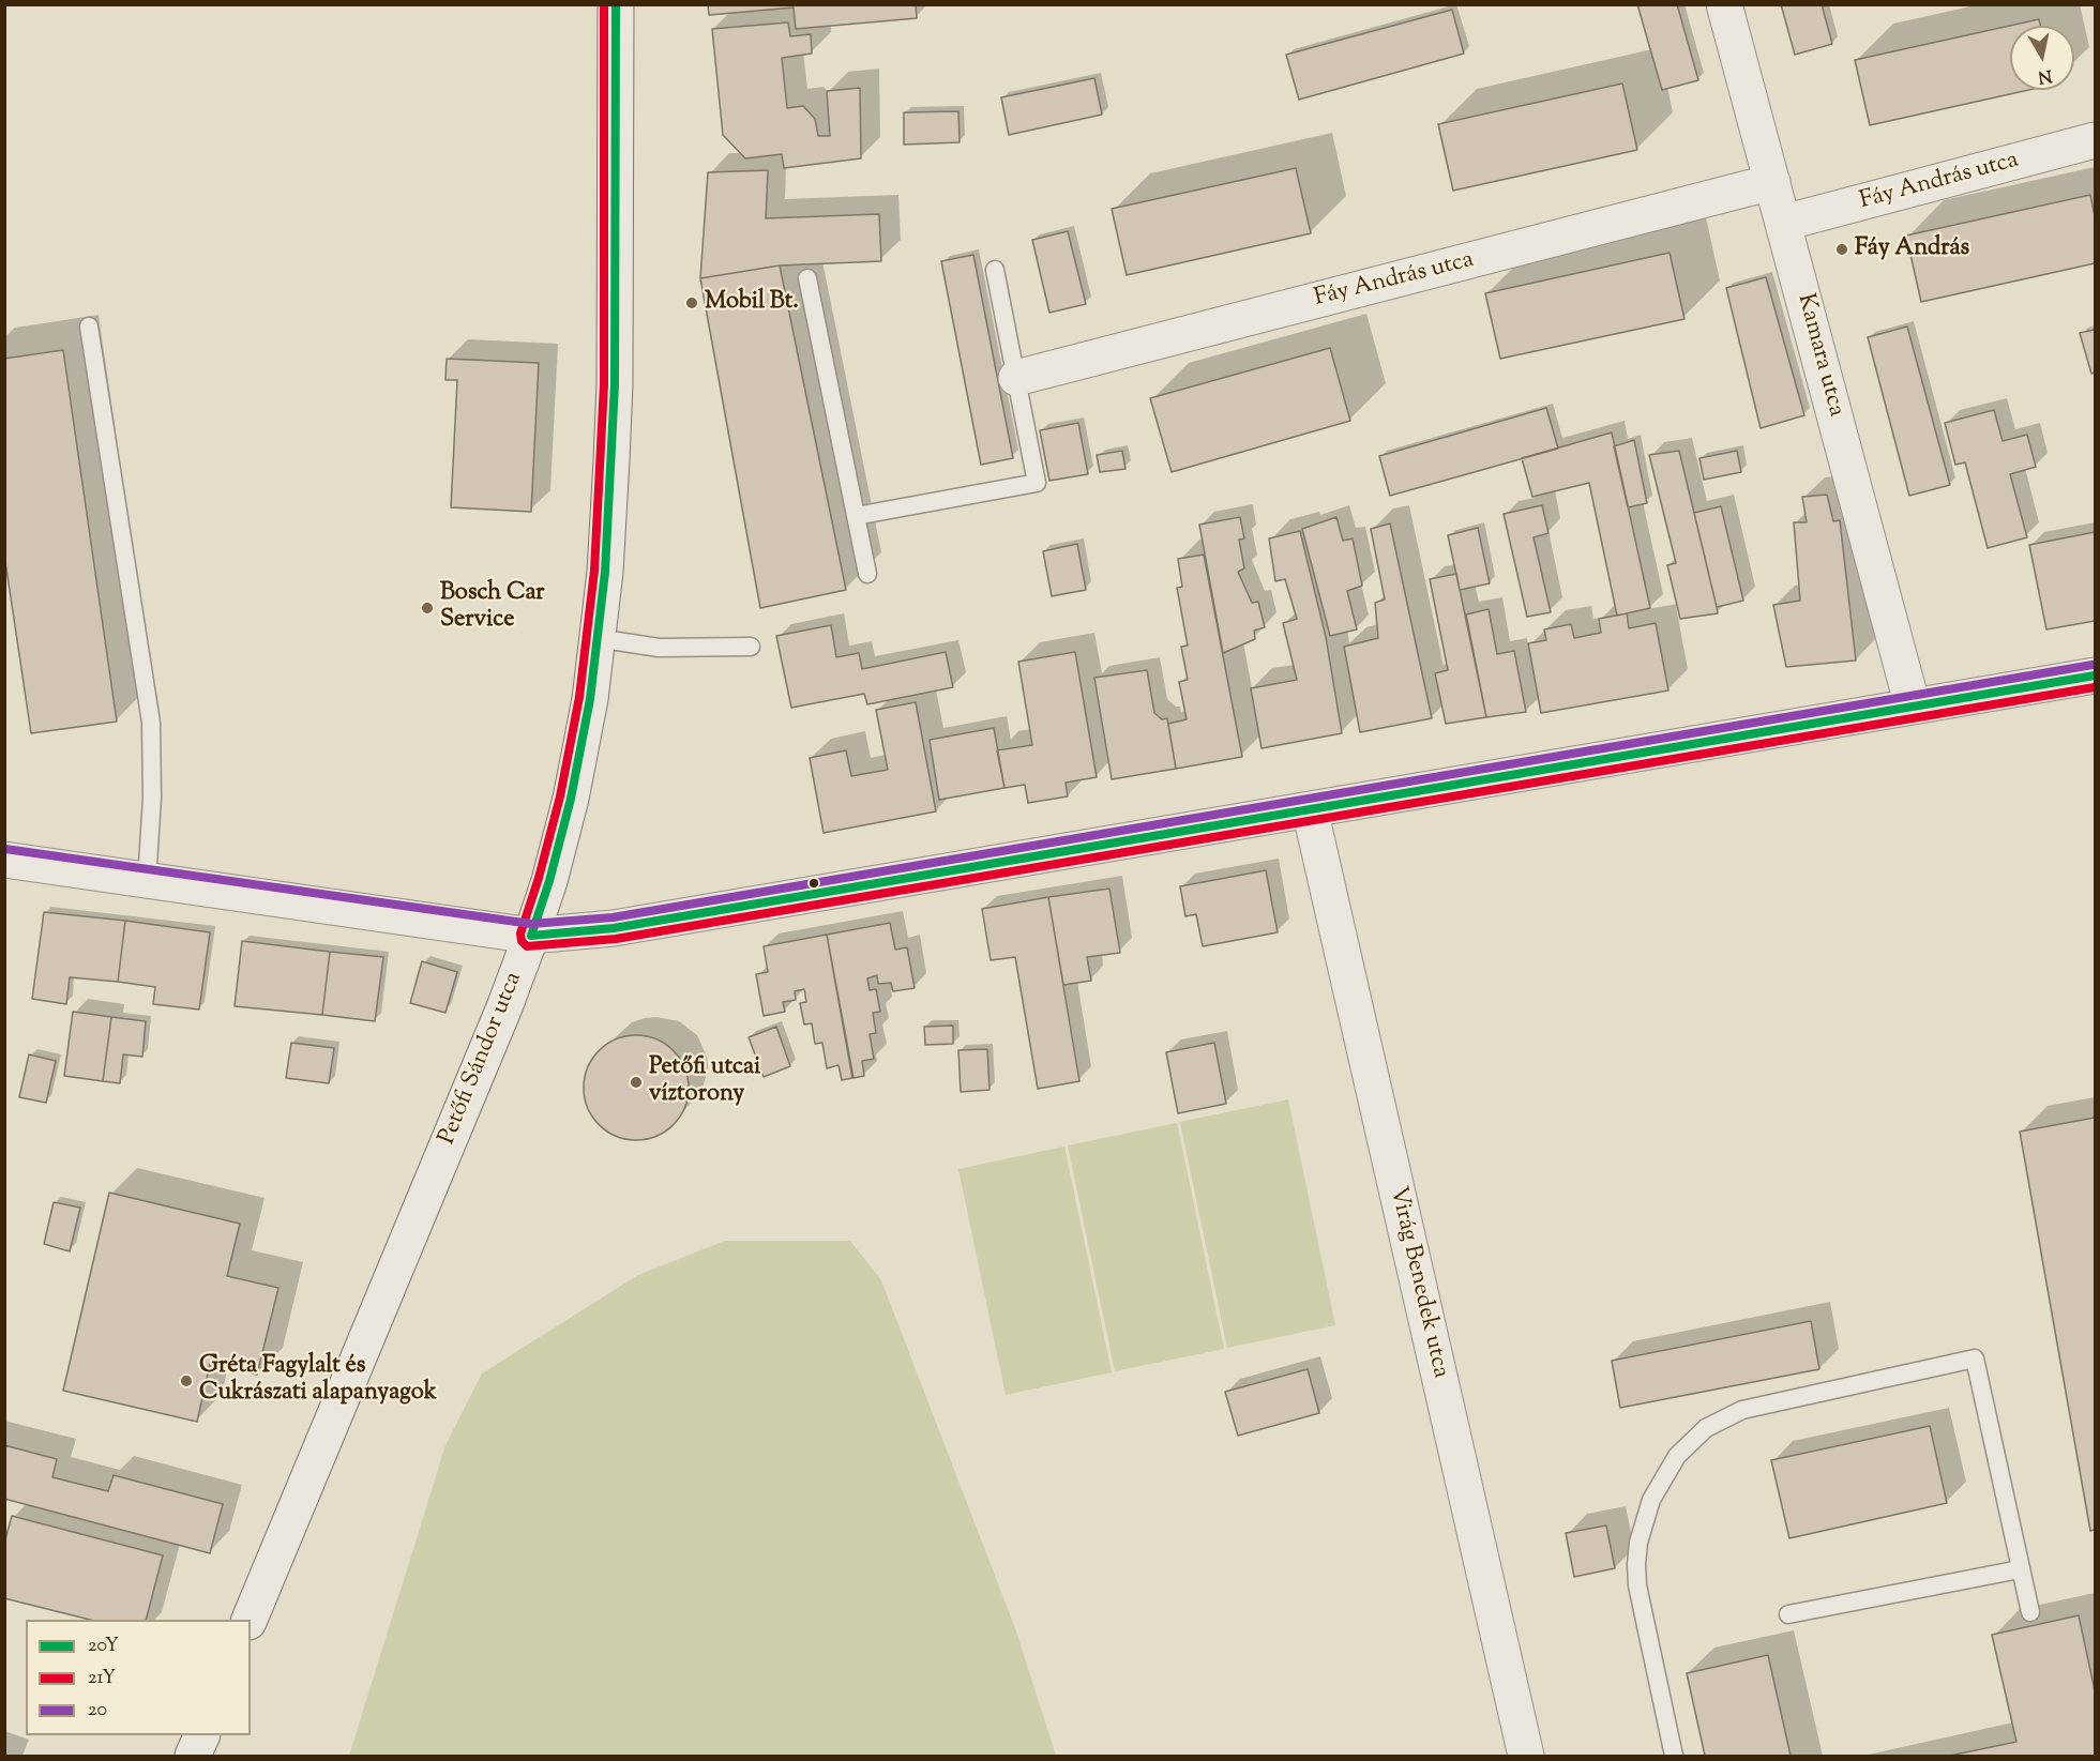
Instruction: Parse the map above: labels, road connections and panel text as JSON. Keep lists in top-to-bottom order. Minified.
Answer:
{"streets":{"street":["Fáy András utca","Kamara utca","Petőfi Sándor utca","Virág Benedek utca"]},"crossings":[["Fáy András utca","Kamara utca"]],"places":["Fáy András","Mobil Bt.","Bosch Car Service","Petőfi utcai víztorony","Gréta Fagylalt és Cukrászati alapanyagok"],"lines":["transit line 20Y","transit line 21Y","transit line 20"],"legend":["20Y","21Y","20"],"north":"bottom"}
